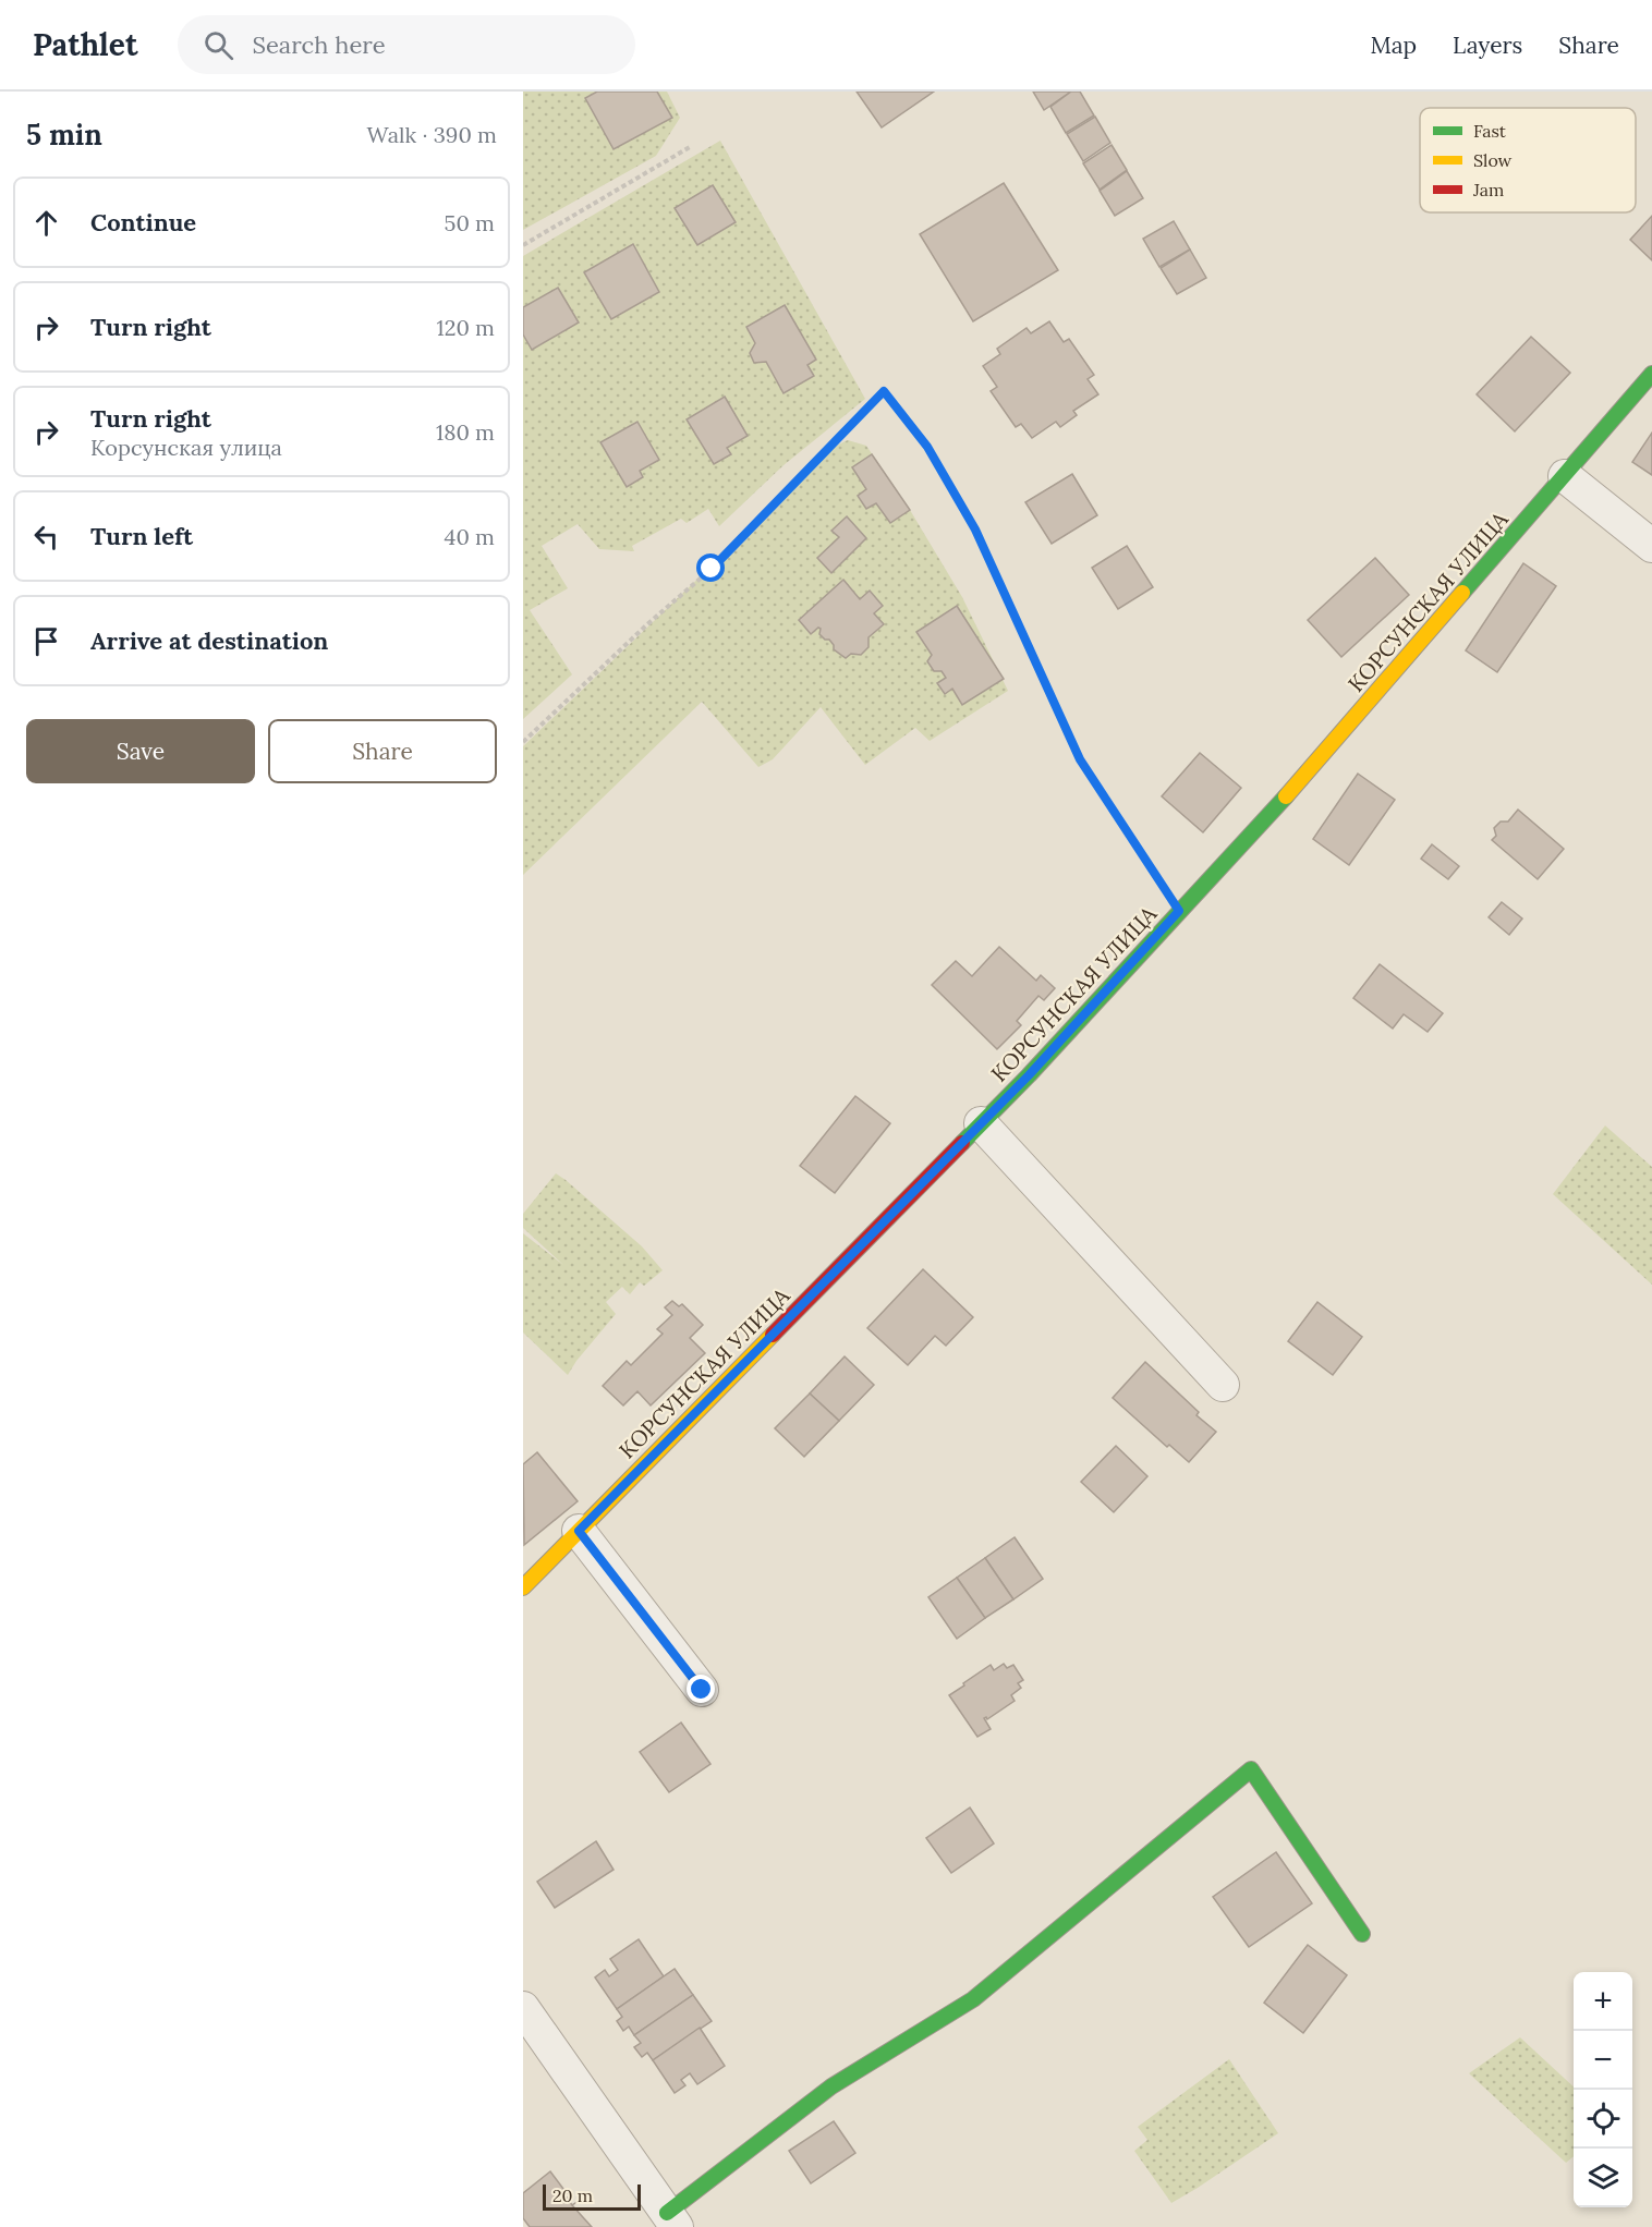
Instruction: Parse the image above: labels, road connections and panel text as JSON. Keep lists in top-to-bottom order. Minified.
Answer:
{"streets":{"street":["КОРСУНСКАЯ УЛИЦА"]},"legend":["Fast","Slow","Jam"],"scale_bar":"20 m","page":{"header":"Pathlet","search":"Search here","nav":["Map","Layers","Share"],"heading":["5 min","Walk · 390 m"],"list":[["Continue","50 m"],["Turn right","120 m"],["Turn right","Корсунская улица","180 m"],["Turn left","40 m"],"Arrive at destination"],"buttons":["Save","Share"],"map_buttons":["+","−"],"scale":"20 m"}}
